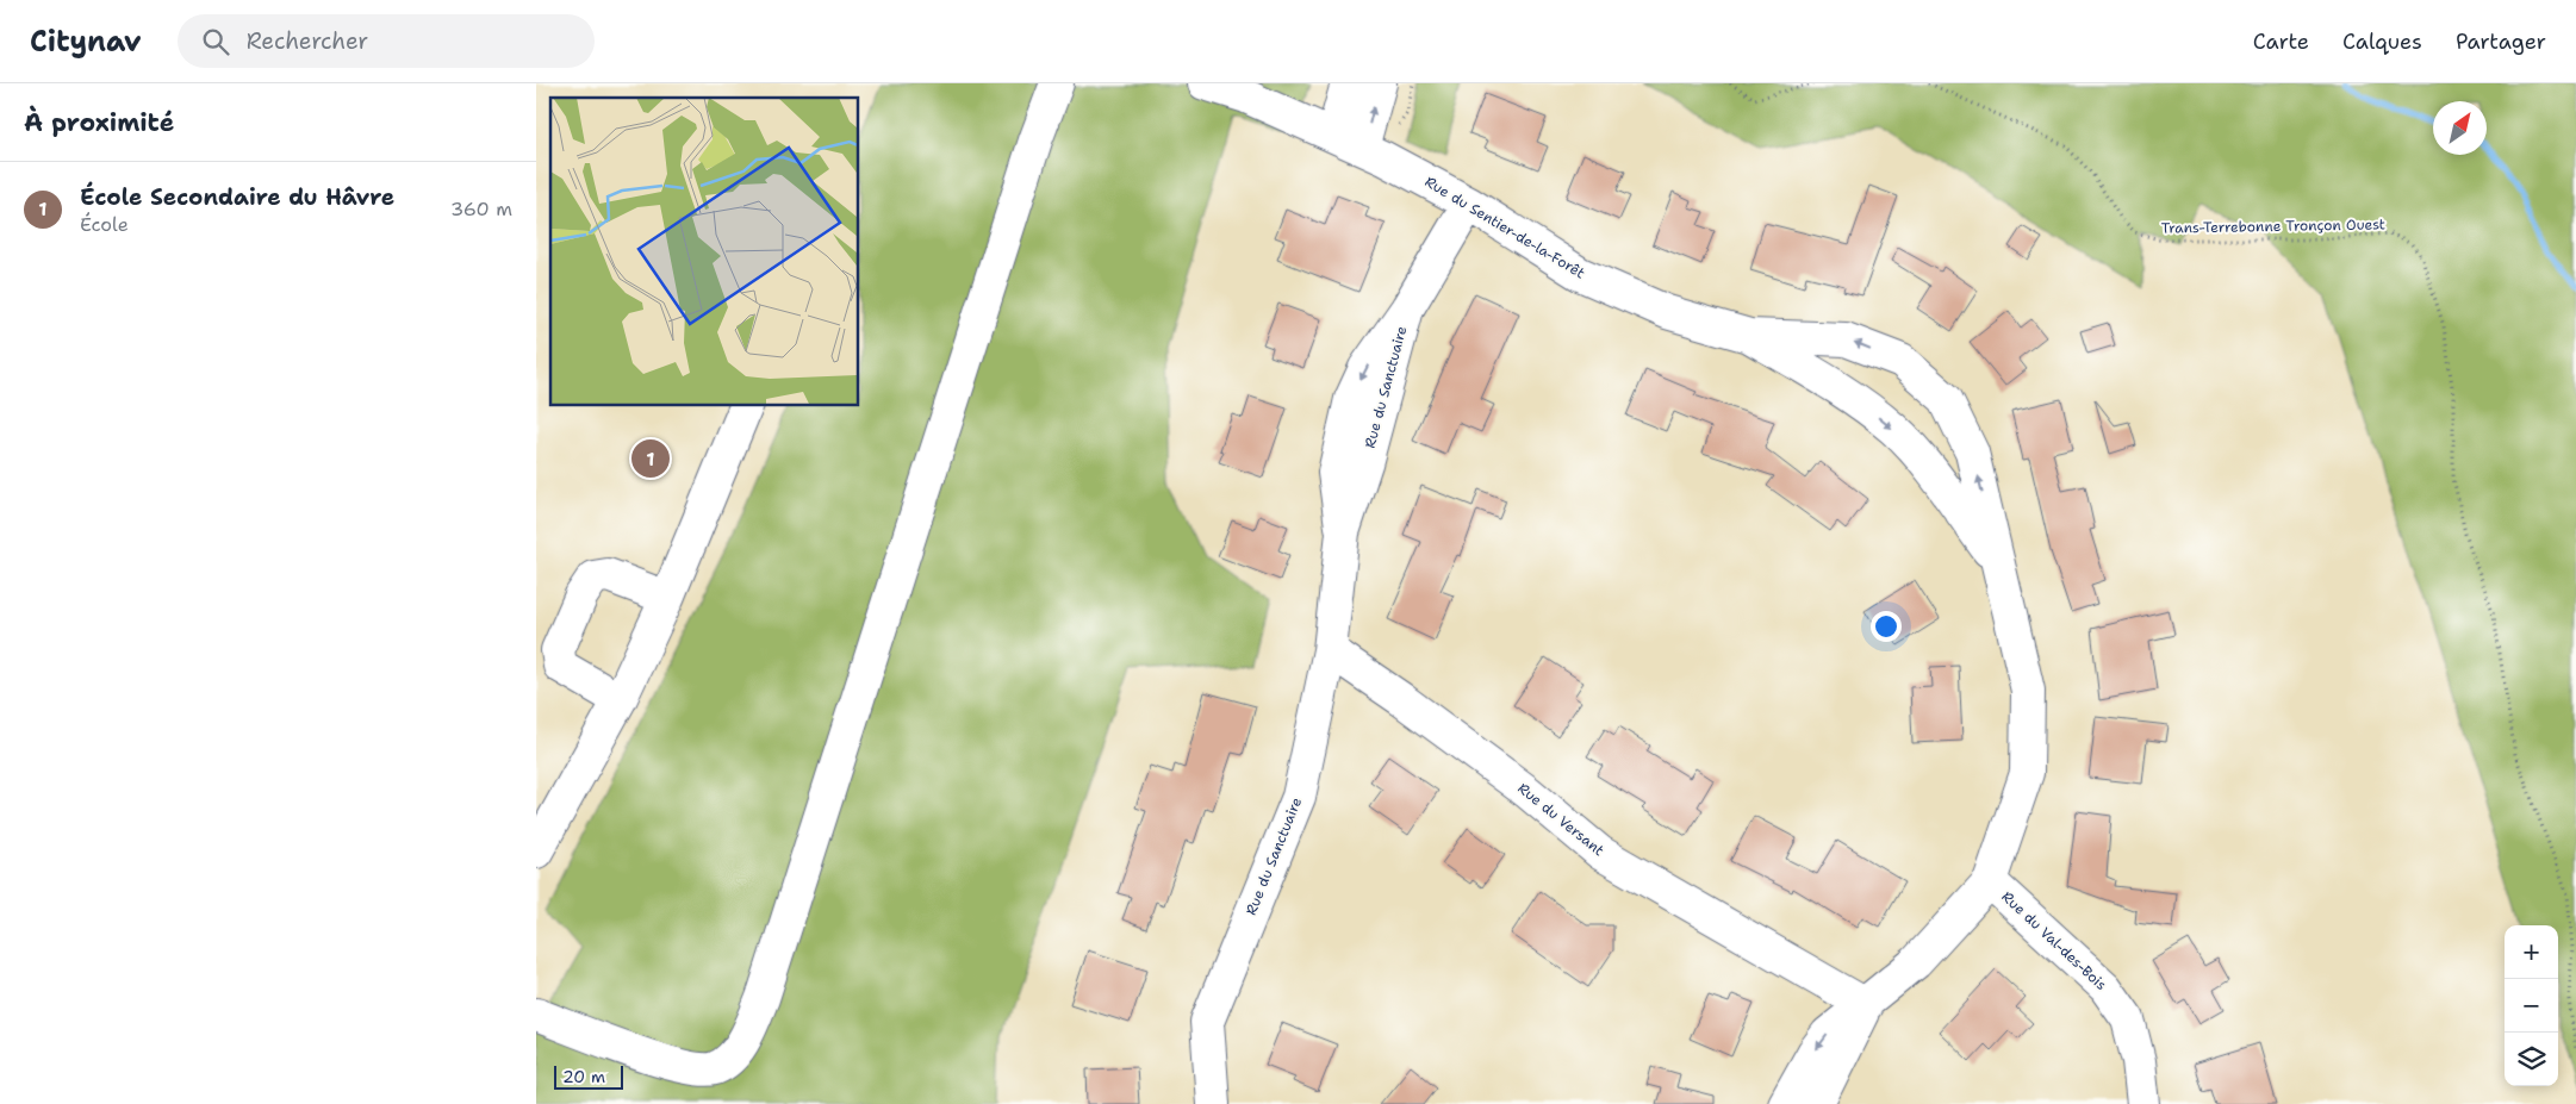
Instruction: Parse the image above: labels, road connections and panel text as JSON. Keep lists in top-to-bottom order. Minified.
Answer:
{"streets":{"street":["Rue du Sentier-de-la-Forêt","Rue du Sanctuaire","Rue du Versant","Rue du Val-des-Bois"],"path":["Trans-Terrebonne Tronçon Ouest"]},"crossings":[["Rue du Sentier-de-la-Forêt","Rue du Sanctuaire"],["Rue du Sentier-de-la-Forêt","Rue du Versant"],["Rue du Sentier-de-la-Forêt","Rue du Val-des-Bois"],["Rue du Sanctuaire","Rue du Versant"]],"scale_bar":"20 m","north":"top right","page":{"header":"Citynav","search":"Rechercher","nav":["Carte","Calques","Partager"],"heading":"À proximité","list":[{"mark":"1","name":"École Secondaire du Hâvre","note":"École","value":"360 m"}],"pins":"1","map_buttons":["+","−"],"scale":"20 m"}}
